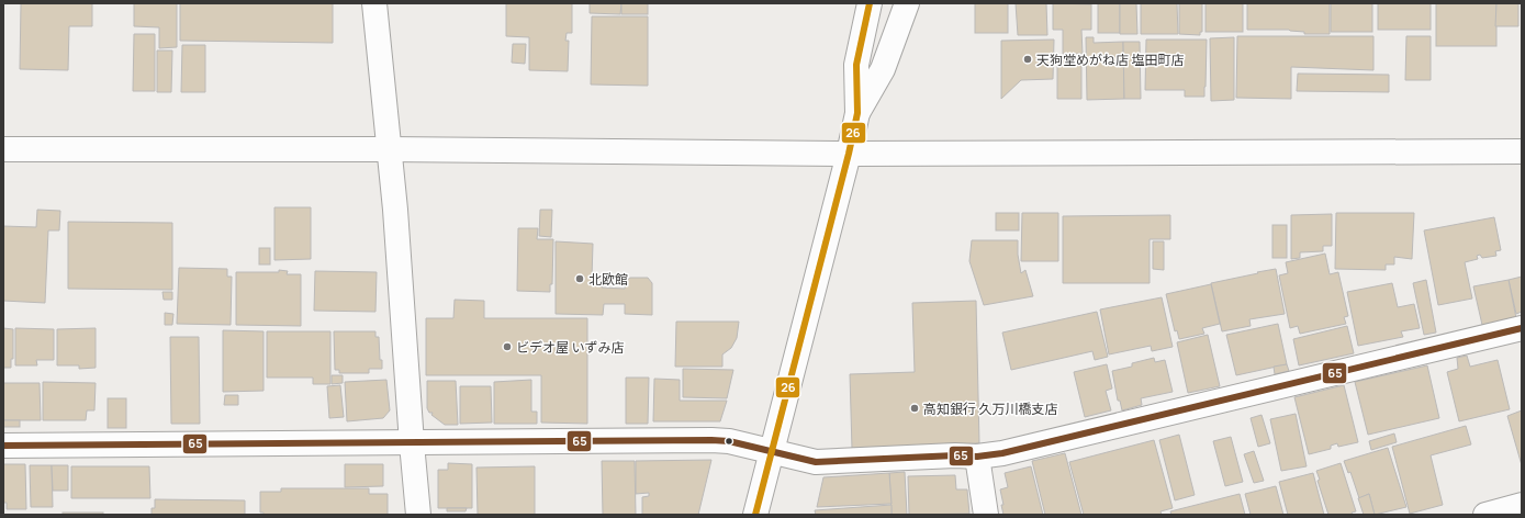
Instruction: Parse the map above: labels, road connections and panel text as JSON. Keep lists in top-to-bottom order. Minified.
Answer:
{"places":["天狗堂めがね店 塩田町店","北欧館","ビデオ屋 いずみ店","高知銀行 久万川橋支店"],"lines":["transit line 26","transit line 65"]}
